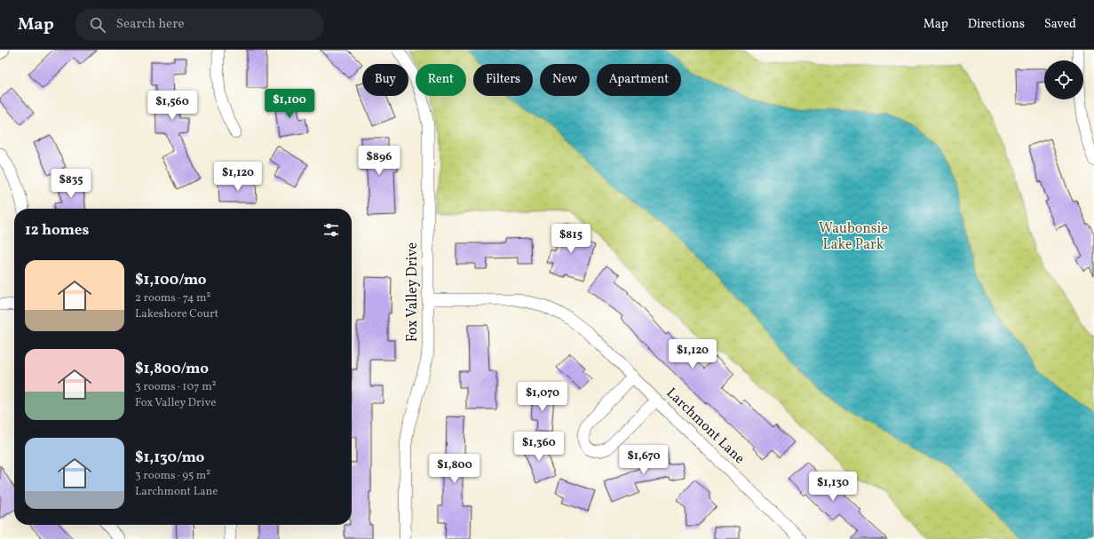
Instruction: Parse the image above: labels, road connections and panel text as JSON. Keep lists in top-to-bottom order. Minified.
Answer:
{"streets":{"street":["Fox Valley Drive","Larchmont Lane"]},"crossings":[["Fox Valley Drive","Larchmont Lane"]],"parks":["Waubonsie Lake Park"],"page":{"header":"Map","search":"Search here","nav":["Map","Directions","Saved"],"chip":["Buy","Rent","Filters","New","Apartment"],"price":["$1,100","$1,560","$896","$1,120","$835","$815","$1,120","$1,070","$1,360","$1,670","$1,800","$1,130"],"heading":"12 homes","list":[{"name":"$1,100/mo","note":"2 rooms · 74 m² · Lakeshore Court"},{"name":"$1,800/mo","note":"3 rooms · 107 m² · Fox Valley Drive"},{"name":"$1,130/mo","note":"3 rooms · 95 m² · Larchmont Lane"}]}}
